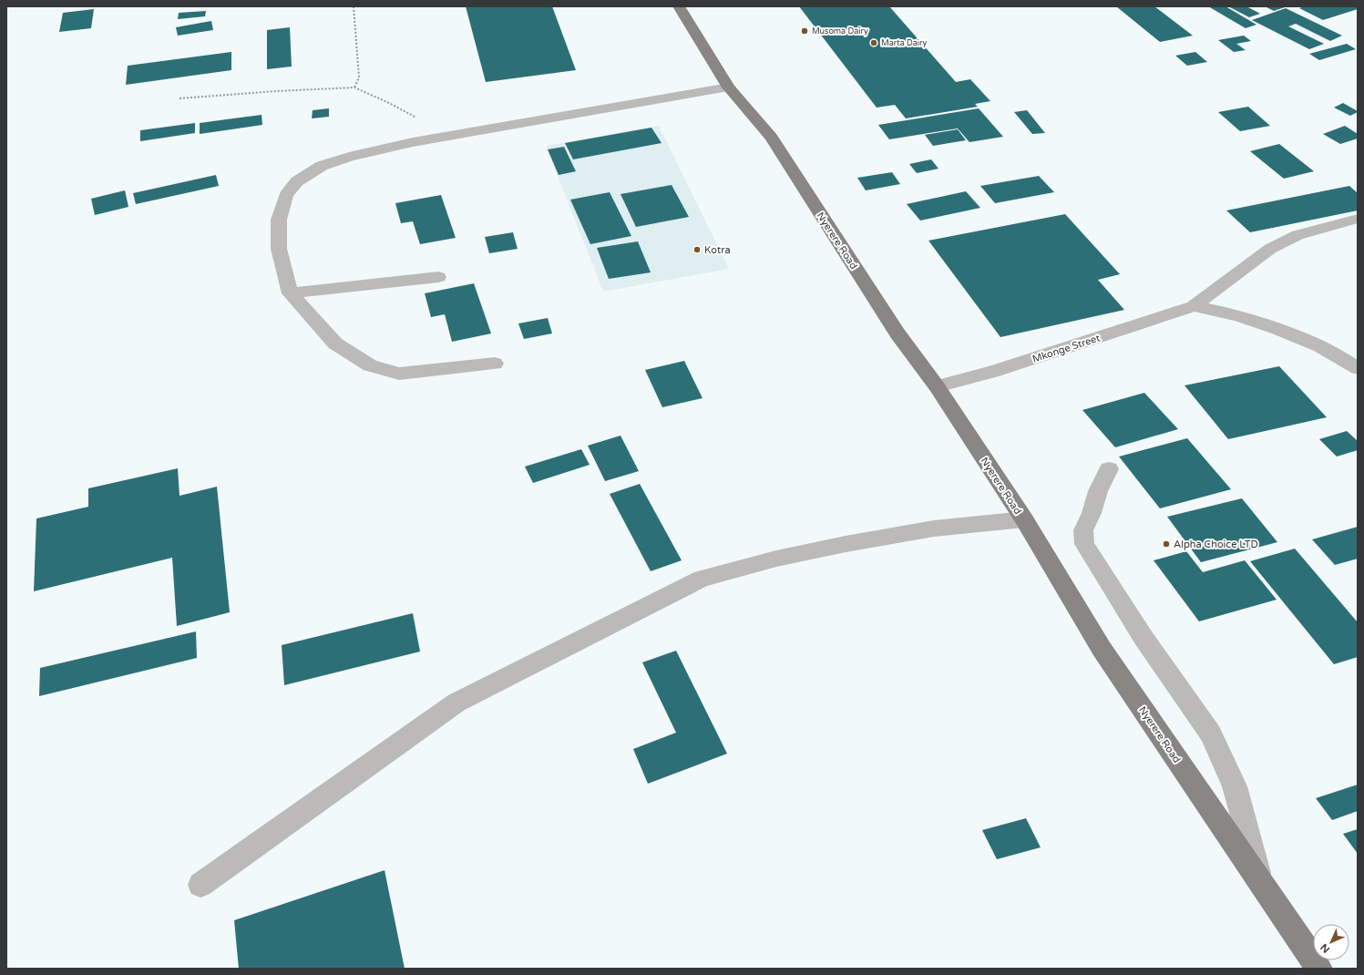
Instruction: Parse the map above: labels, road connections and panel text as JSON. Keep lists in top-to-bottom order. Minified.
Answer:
{"streets":{"main road":["Nyerere Road"],"street":["Mkonge Street"]},"crossings":[["Nyerere Road","Mkonge Street"]],"places":["Musoma Dairy","Marta Dairy","Kotra","Alpha Choice LTD"],"north":"bottom left"}
